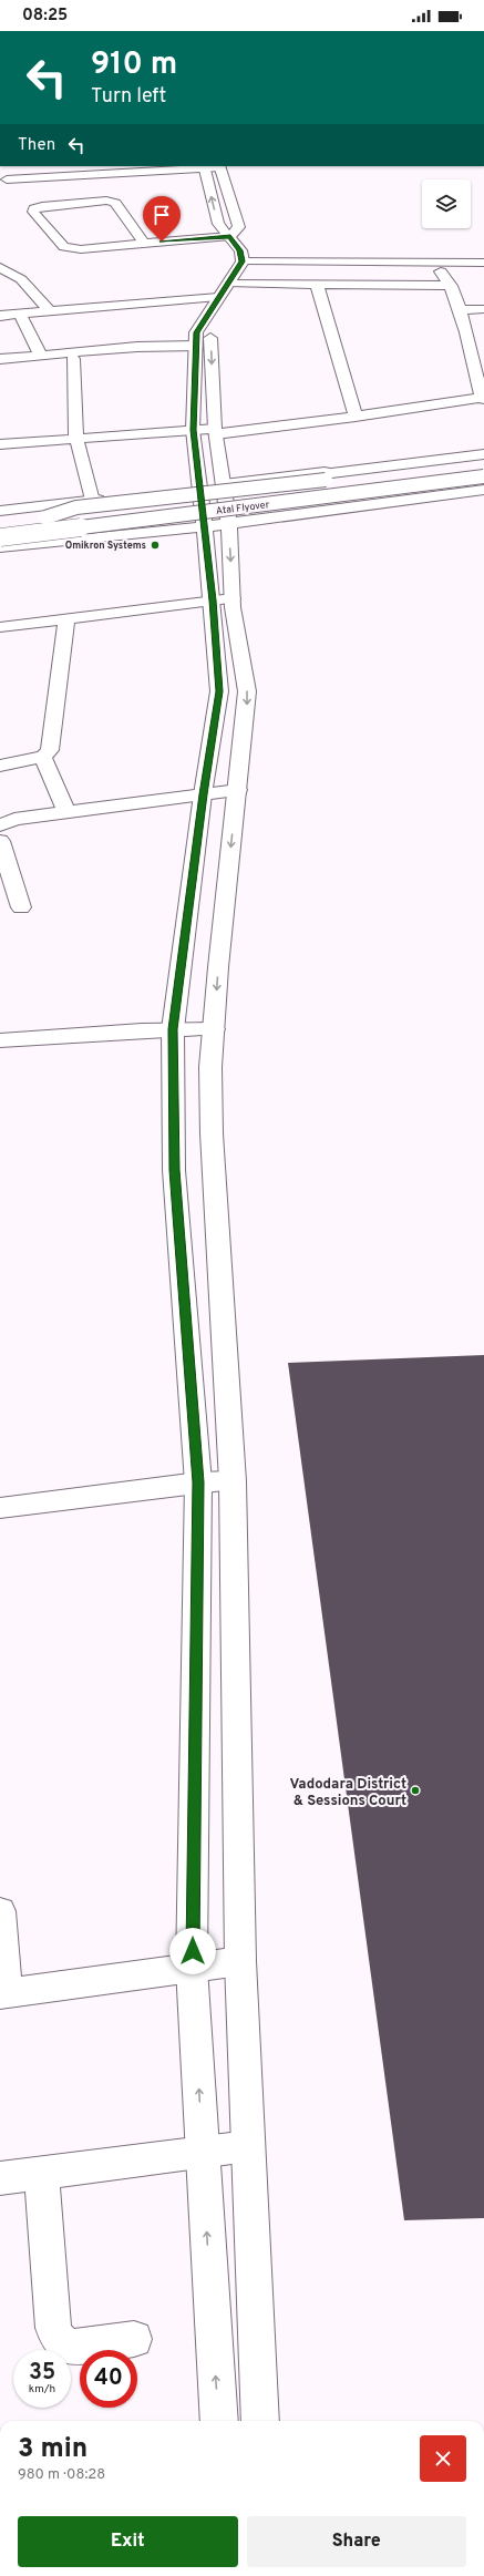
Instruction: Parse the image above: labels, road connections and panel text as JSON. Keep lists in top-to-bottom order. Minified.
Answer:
{"streets":{"street":["Atal Flyover"]},"places":["Omikron Systems","Vadodara District & Sessions Court"],"page":{"status":"08:25","turn":["910 m","Turn left"],"then":"Then","speed":"35 km/h","limit":"40","heading":["3 min","980 m · 08:28"],"buttons":["Exit","Share"]}}
